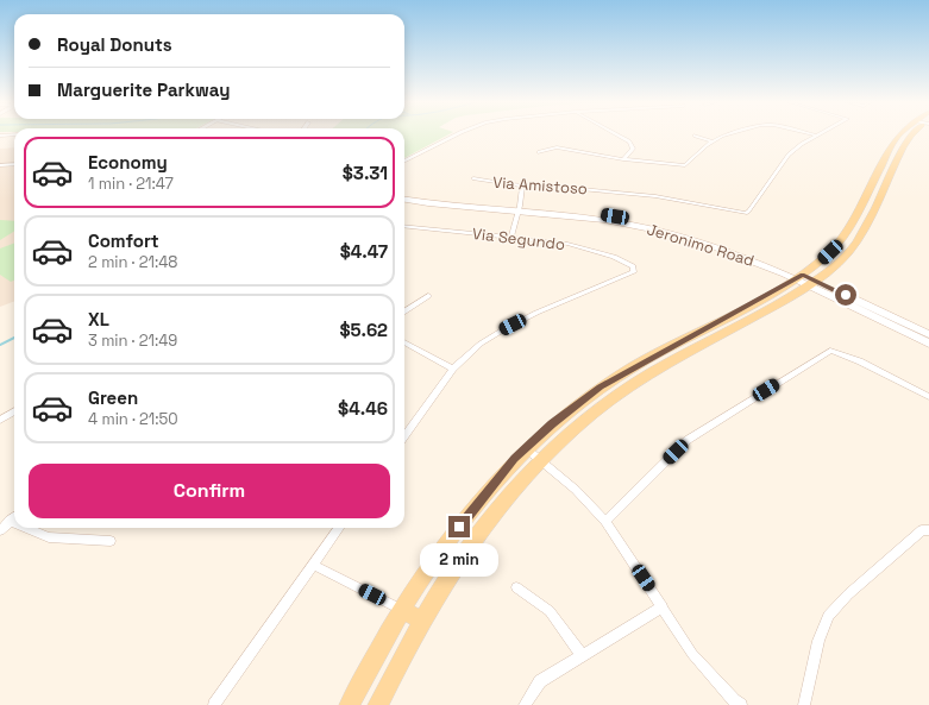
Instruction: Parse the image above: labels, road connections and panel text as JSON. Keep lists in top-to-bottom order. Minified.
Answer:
{"streets":{"main road":["Jeronimo Road"],"street":["Via Amistoso","Via Segundo"]},"page":{"banner":["Royal Donuts","Marguerite Parkway"],"list":[{"name":"Economy","note":"1 min · 21:47","value":"$3.31"},{"name":"Comfort","note":"2 min · 21:48","value":"$4.47"},{"name":"XL","note":"3 min · 21:49","value":"$5.62"},{"name":"Green","note":"4 min · 21:50","value":"$4.46"}],"buttons":"Confirm","bubble":"2 min"}}
